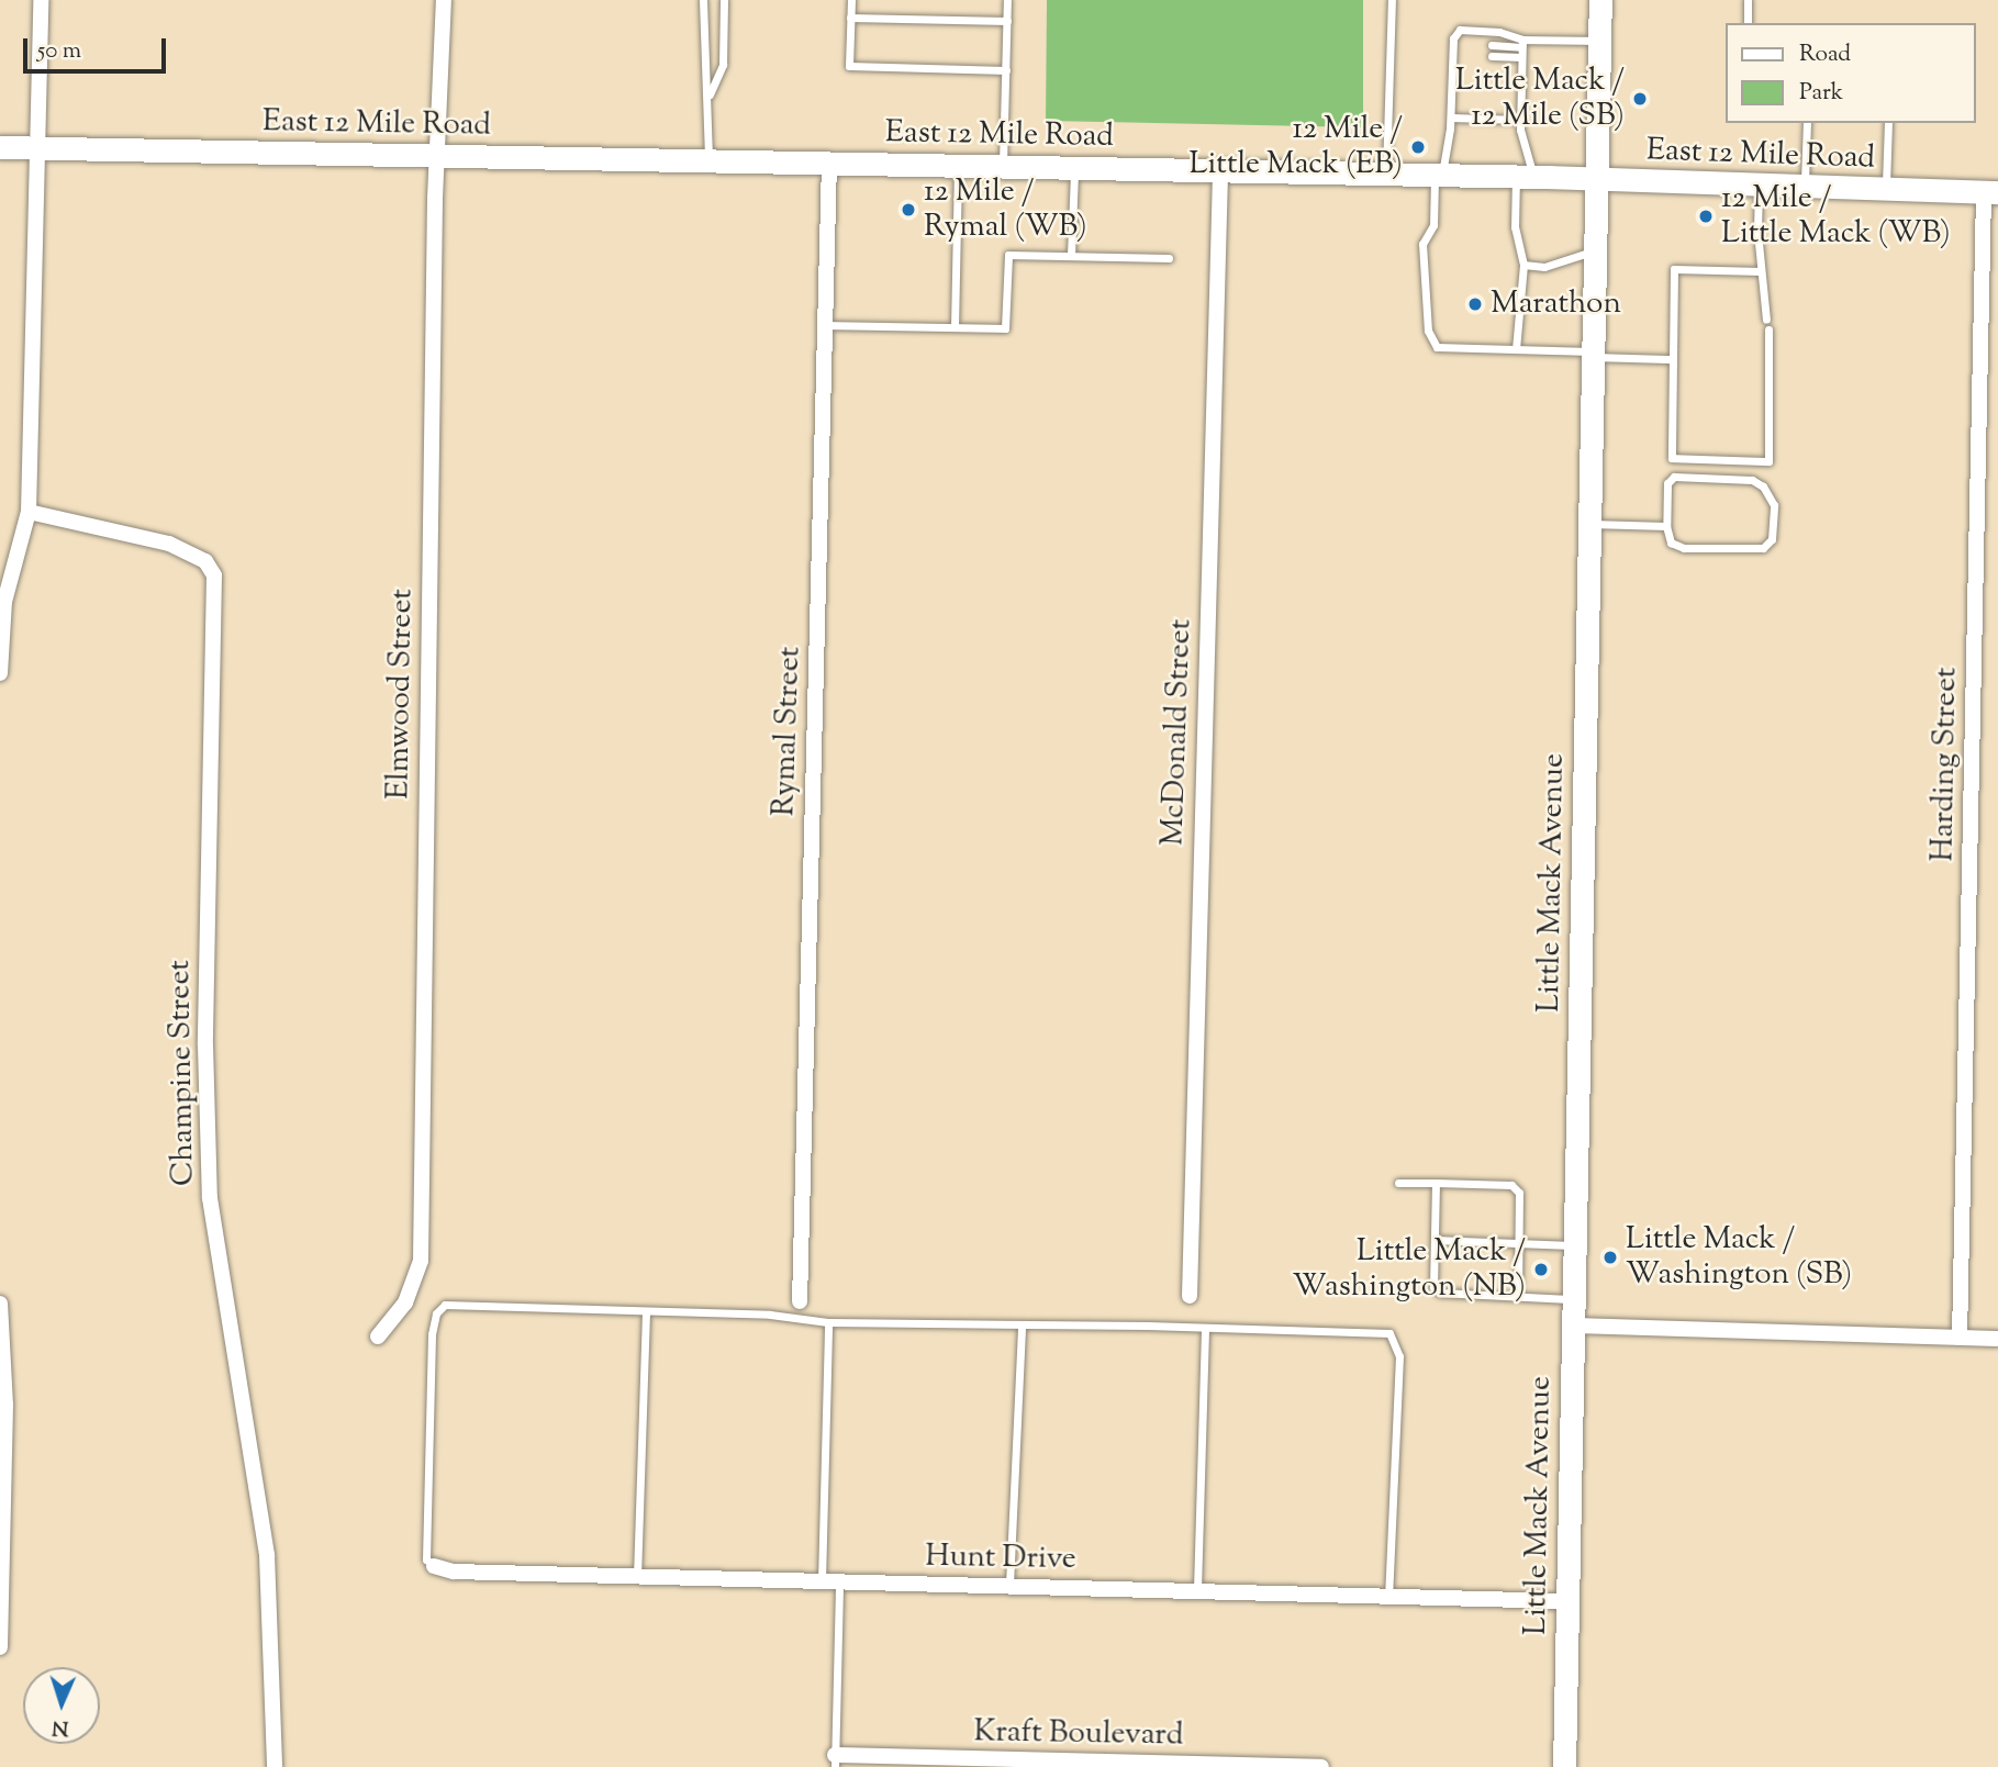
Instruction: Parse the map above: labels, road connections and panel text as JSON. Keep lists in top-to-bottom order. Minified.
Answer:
{"streets":{"main road":["East 12 Mile Road","Little Mack Avenue"],"street":["Elmwood Street","Rymal Street","McDonald Street","Harding Street","Champine Street","Hunt Drive","Kraft Boulevard"]},"crossings":[["East 12 Mile Road","Elmwood Street"],["East 12 Mile Road","Rymal Street"],["East 12 Mile Road","McDonald Street"],["East 12 Mile Road","Harding Street"],["East 12 Mile Road","Little Mack Avenue"],["Little Mack Avenue","Hunt Drive"]],"places":["Little Mack / 12 Mile (SB)","12 Mile / Little Mack (EB)","12 Mile / Rymal (WB)","12 Mile / Little Mack (WB)","Marathon","Little Mack / Washington (SB)","Little Mack / Washington (NB)"],"legend":["Road","Park"],"scale_bar":"50 m","north":"bottom"}
